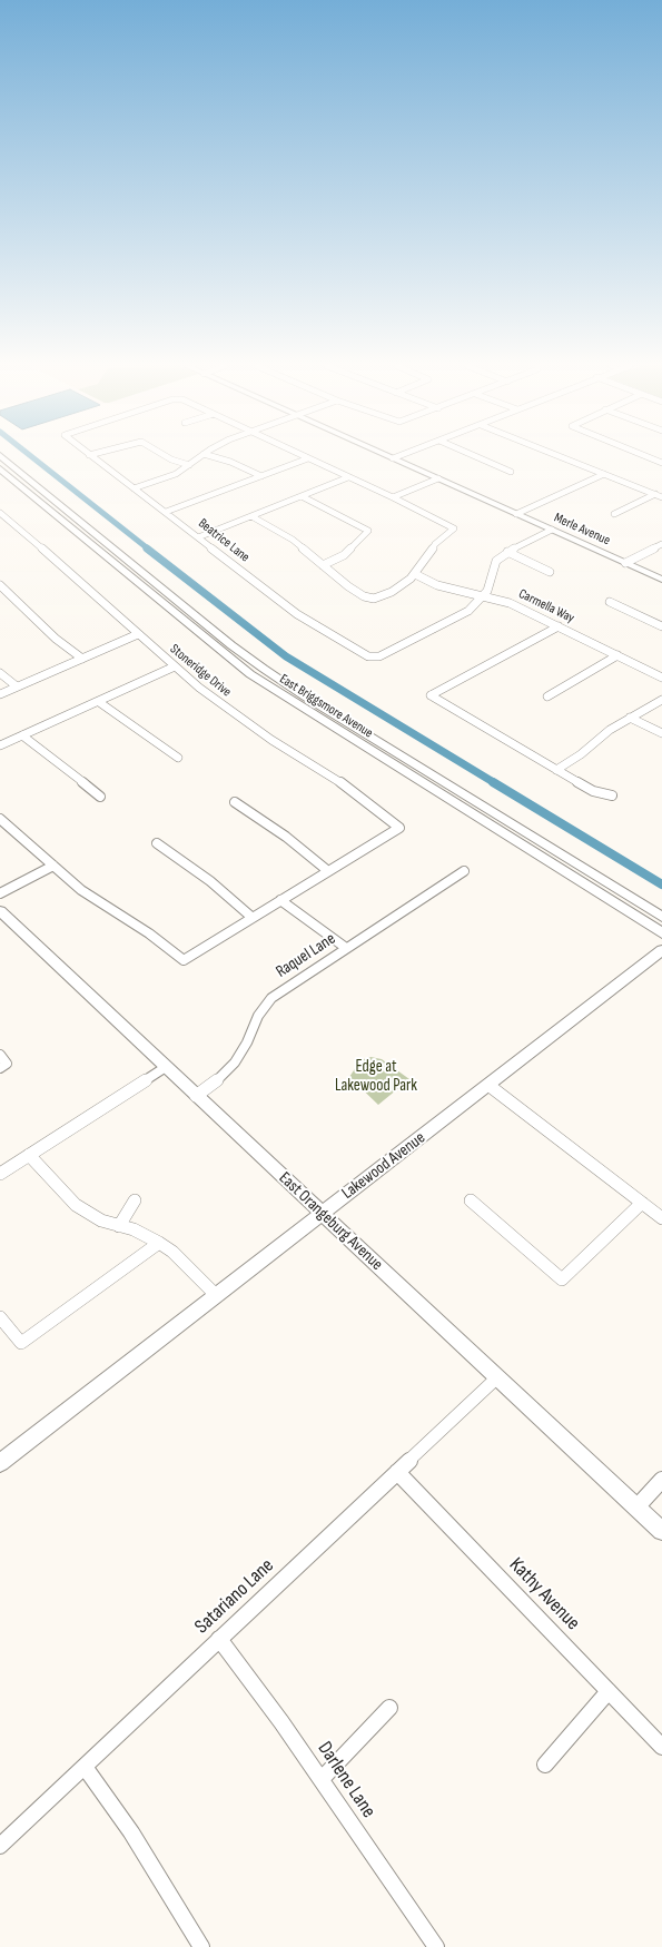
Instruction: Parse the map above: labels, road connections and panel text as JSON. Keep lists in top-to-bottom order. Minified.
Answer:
{"streets":{"main road":["East Briggsmore Avenue"],"street":["Merle Avenue","Beatrice Lane","Carmella Way","Stoneridge Drive","Raquel Lane","Lakewood Avenue","East Orangeburg Avenue","Kathy Avenue","Satariano Lane","Darlene Lane"]},"crossings":[["Beatrice Lane","Carmella Way"],["Raquel Lane","East Orangeburg Avenue"],["Lakewood Avenue","East Orangeburg Avenue"],["East Orangeburg Avenue","Satariano Lane"],["Kathy Avenue","Satariano Lane"],["Satariano Lane","Darlene Lane"]],"parks":["Edge at Lakewood Park"]}
